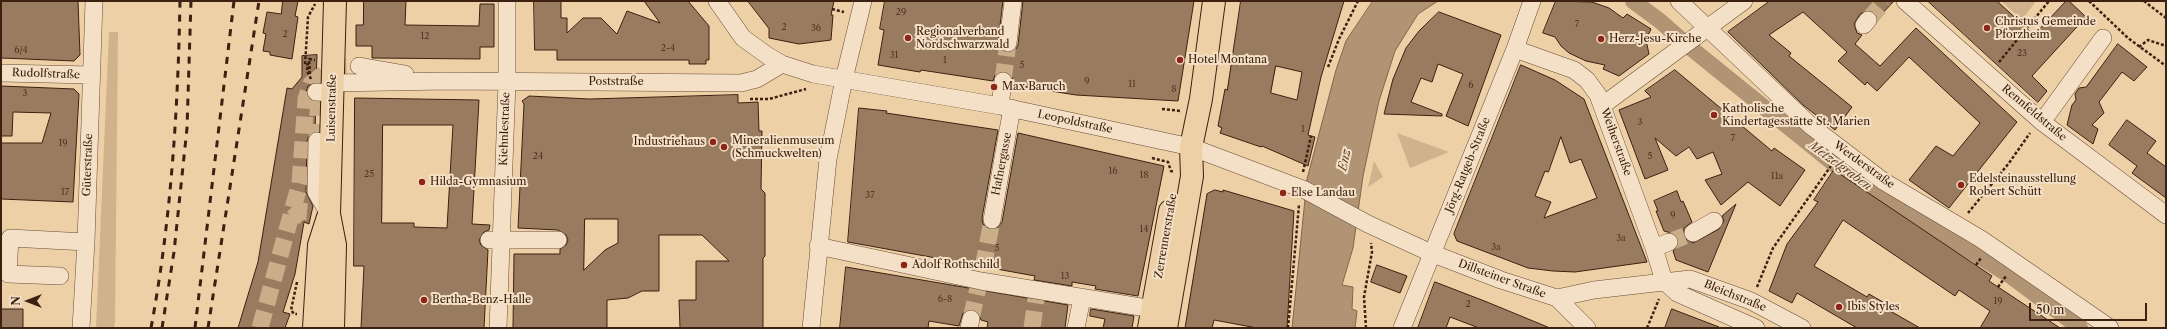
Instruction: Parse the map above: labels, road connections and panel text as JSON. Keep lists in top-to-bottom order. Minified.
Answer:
{"streets":{"main road":["Luisenstraße","Zerrennerstraße"],"street":["Rudolfstraße","Poststraße","Rennfeldstraße","Leopoldstraße","Kiehnlestraße","Weiherstraße","Hafnergasse","Güterstraße","Jörg-Ratgeb-Straße","Werderstraße","Dillsteiner Straße","Bleichstraße"]},"crossings":[["Rudolfstraße","Güterstraße"],["Poststraße","Luisenstraße"],["Poststraße","Leopoldstraße"],["Poststraße","Kiehnlestraße"],["Leopoldstraße","Hafnergasse"],["Leopoldstraße","Zerrennerstraße"],["Weiherstraße","Jörg-Ratgeb-Straße"],["Weiherstraße","Bleichstraße"],["Jörg-Ratgeb-Straße","Dillsteiner Straße"],["Dillsteiner Straße","Bleichstraße"]],"water":["Enz","Metzelgraben"],"places":["Christus Gemeinde Pforzheim","Regionalverband Nordschwarzwald","Herz-Jesu-Kirche","Hotel Montana","Max Baruch","Katholische Kindertagesstätte St. Marien","Industriehaus","Mineralienmuseum (Schmuckwelten)","Hilda-Gymnasium","Edelsteinausstellung Robert Schütt","Else Landau","Adolf Rothschild","Bertha-Benz-Halle","Ibis Styles"],"house_numbers":["29","7","2","36","2","12","2-4","6/4","23","31","1","5","9","11","6","8","3","3","1","7","19","24","5","16","25","18","11a","17","37","9","14","3a","3a","5","13","6-8","19","2"],"scale_bar":"50 m","north":"left"}
